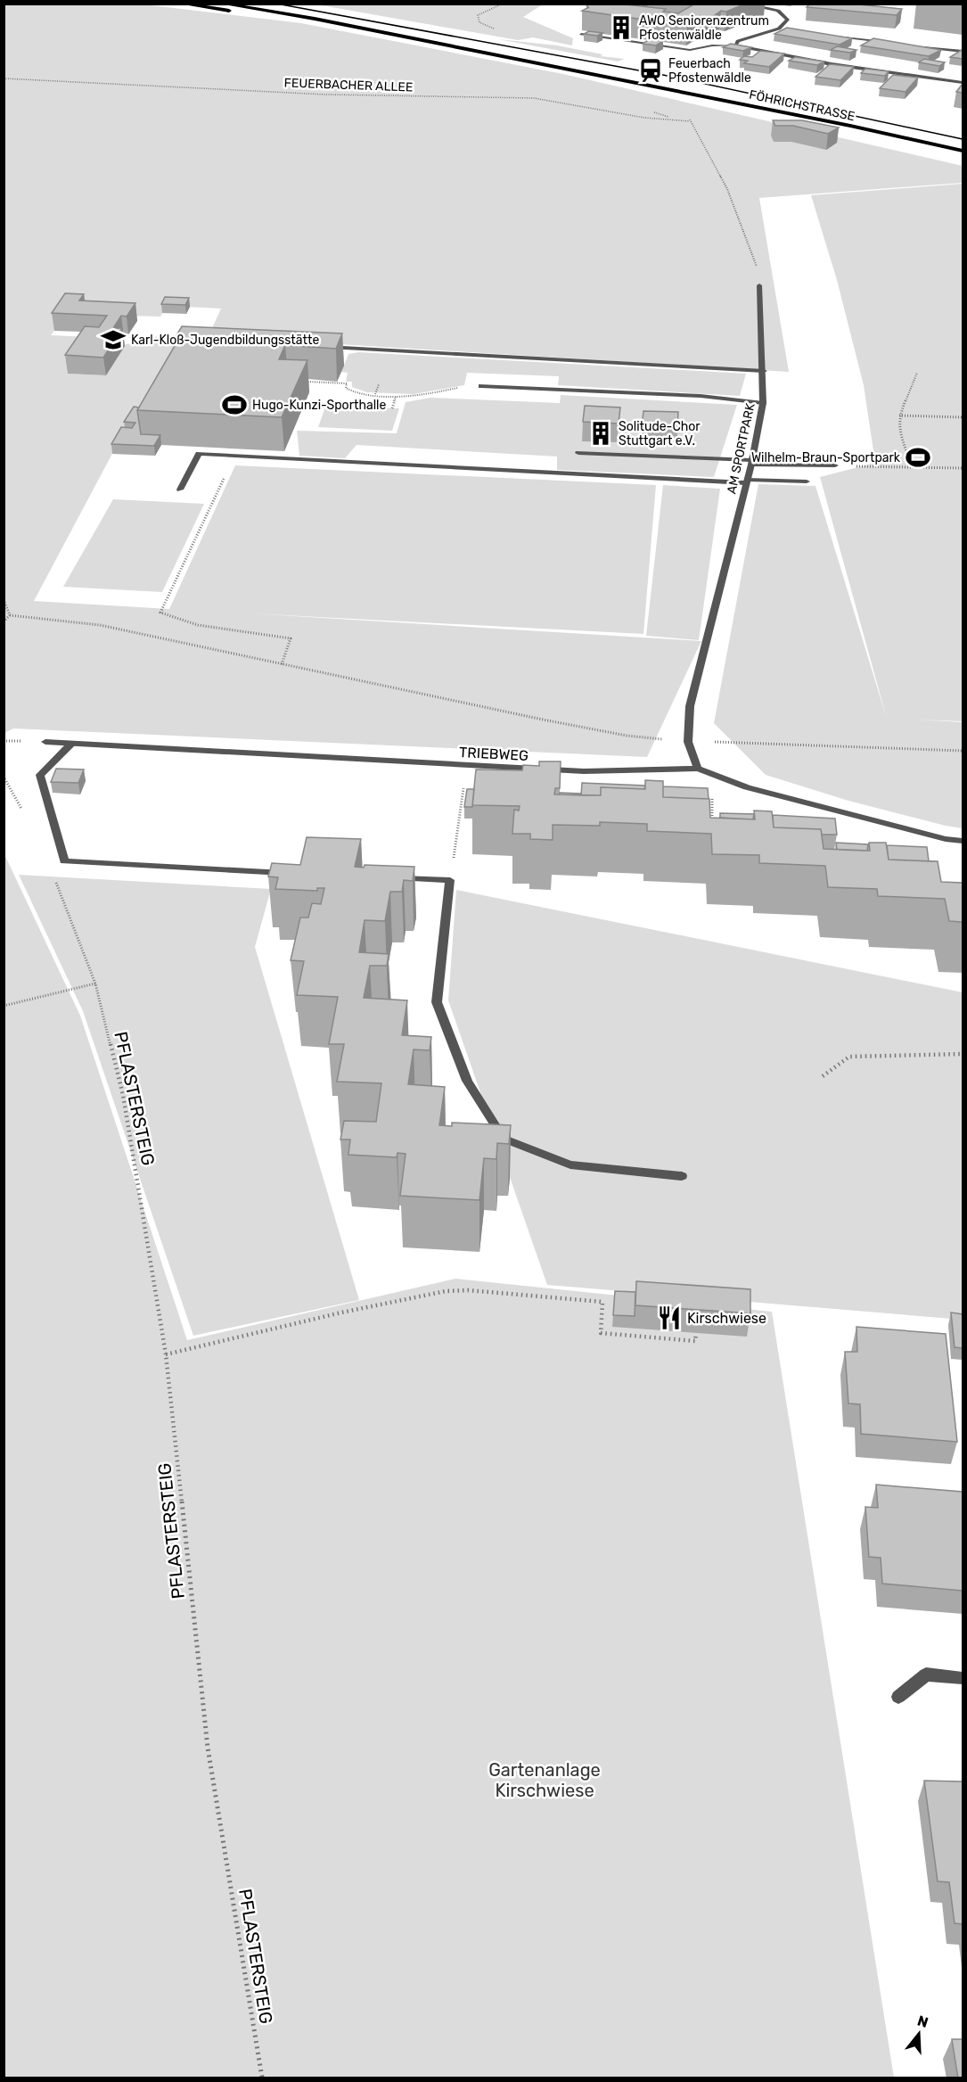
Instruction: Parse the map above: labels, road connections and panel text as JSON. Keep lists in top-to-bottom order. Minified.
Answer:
{"streets":{"main road":["FÖHRICHSTRASSE"],"street":["AM SPORTPARK","TRIEBWEG"],"path":["FEUERBACHER ALLEE","PFLASTERSTEIG"]},"crossings":[["AM SPORTPARK","TRIEBWEG"]],"parks":["Gartenanlage Kirschwiese"],"places":{"building":["AWO Seniorenzentrum Pfostenwäldle","Solitude-Chor Stuttgart e.V."],"station":["Feuerbach Pfostenwäldle"],"school or university":["Karl-Kloß-Jugendbildungsstätte"],"sports":["Hugo-Kunzi-Sporthalle","Wilhelm-Braun-Sportpark"],"restaurant":["Kirschwiese"]},"north":"top"}
